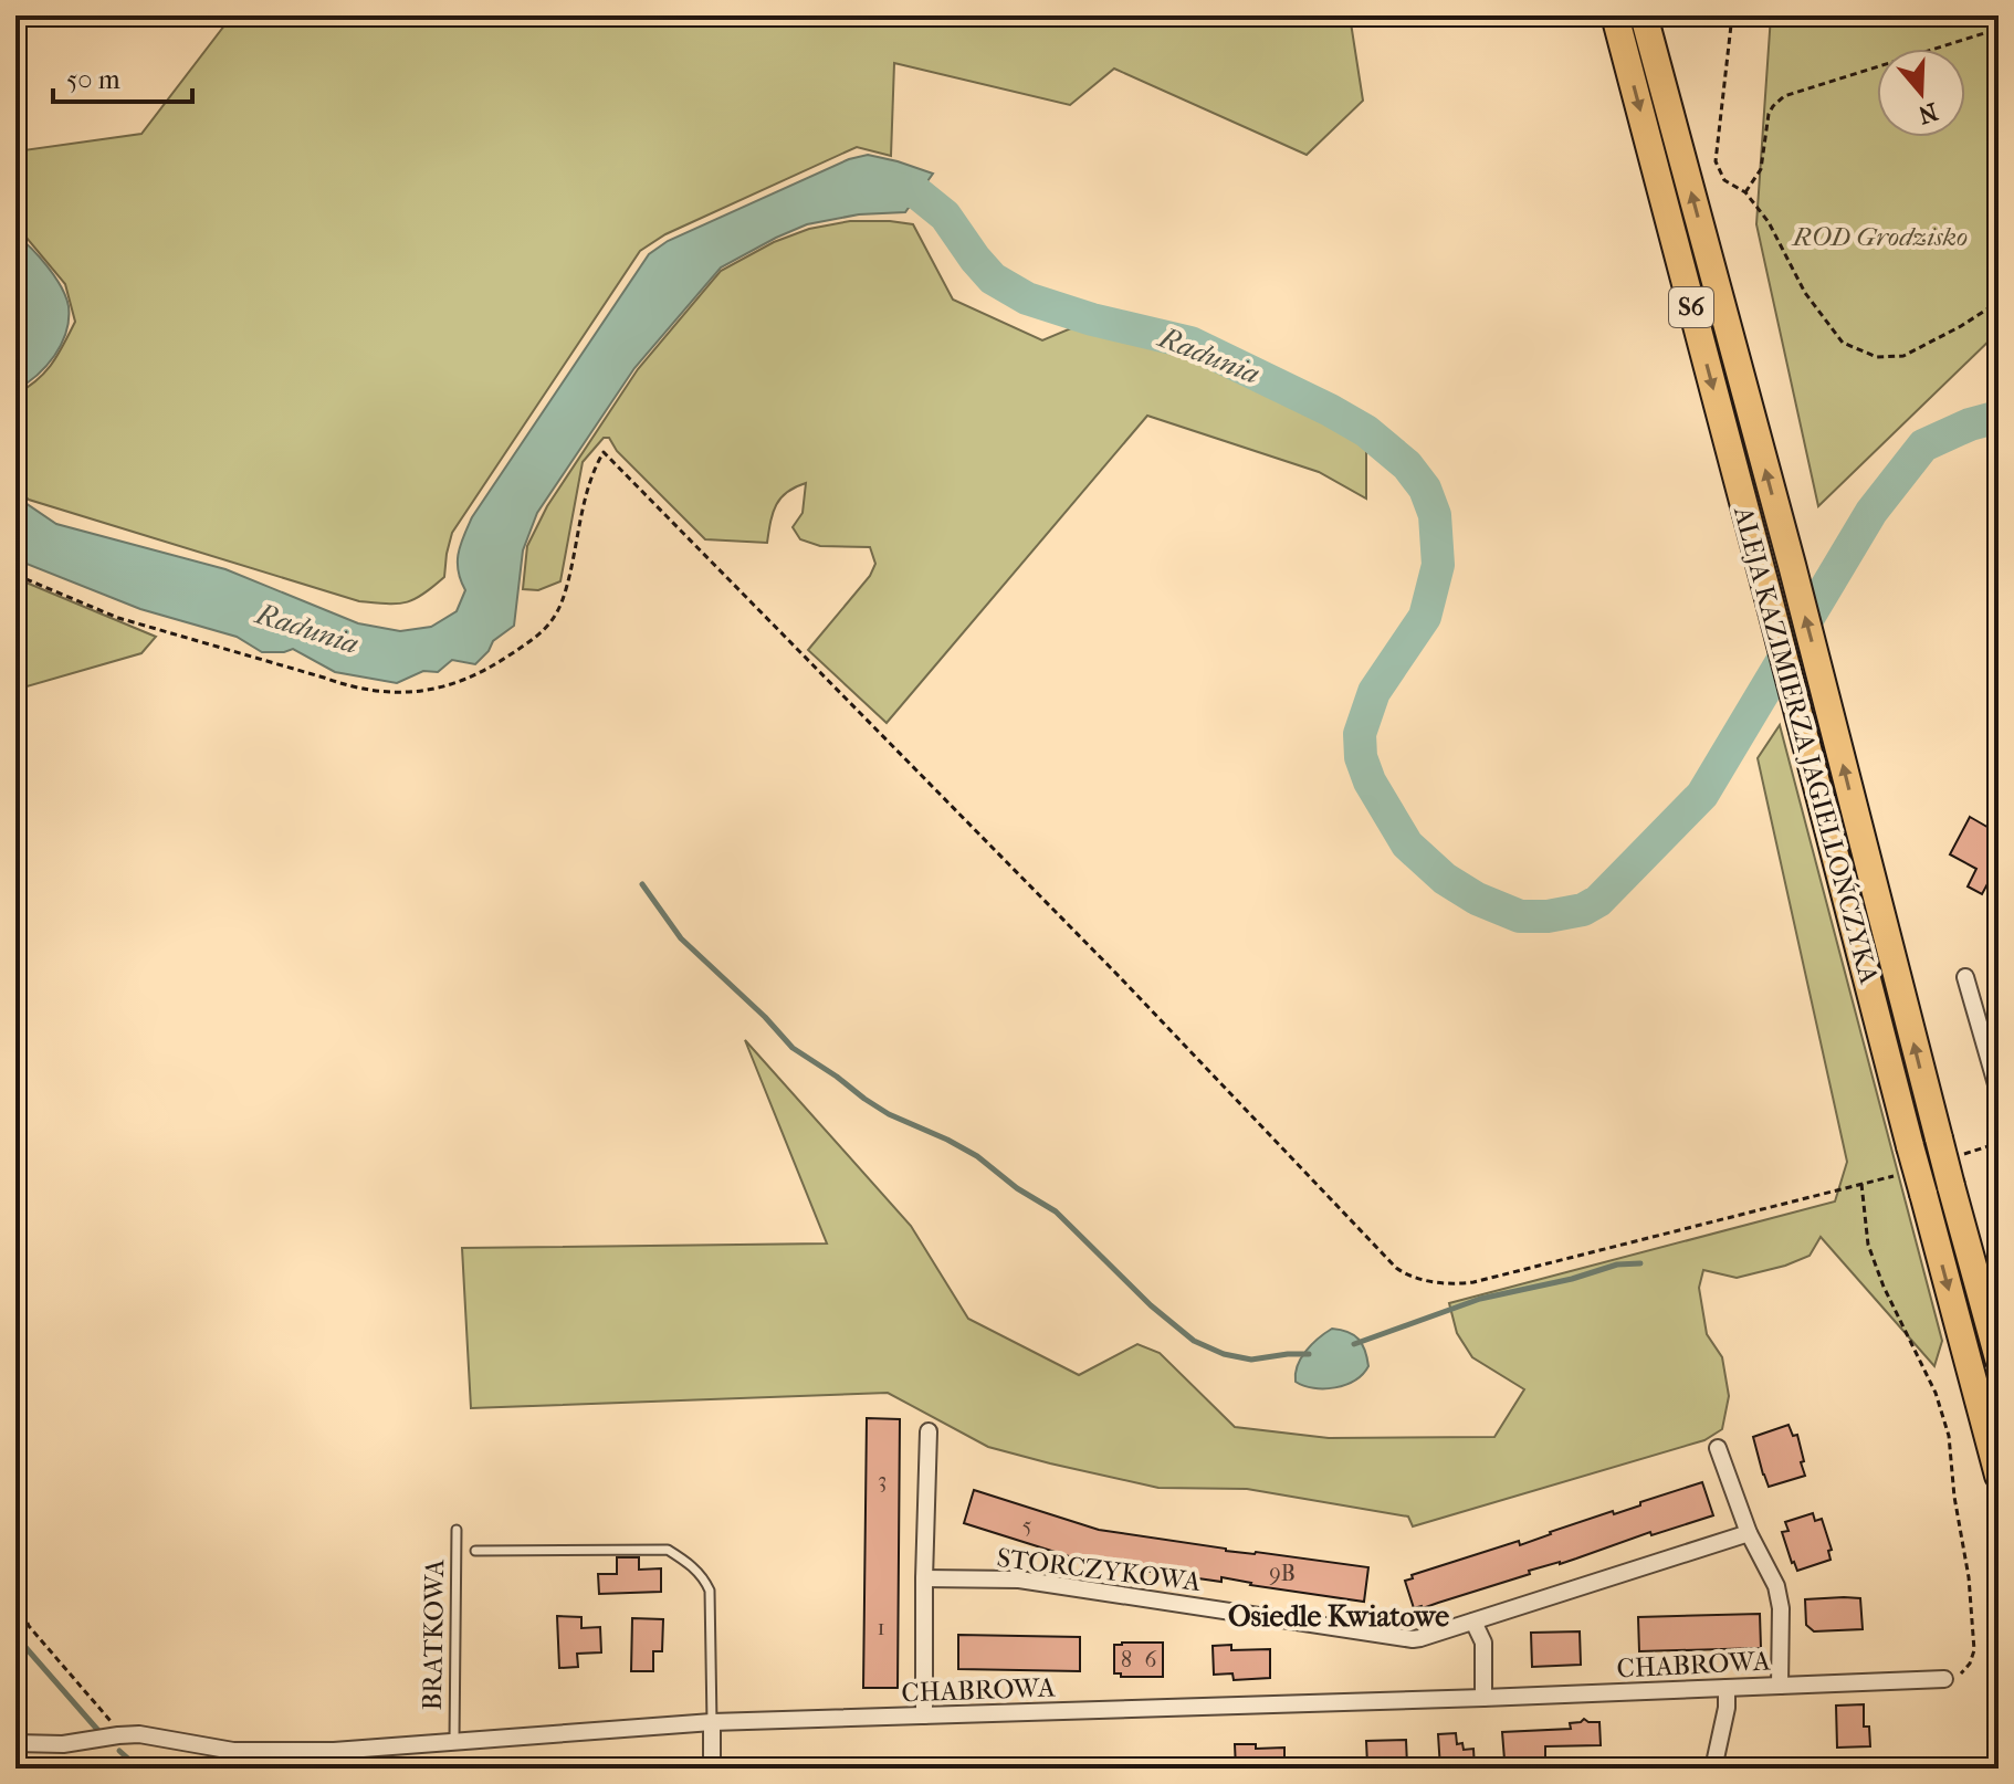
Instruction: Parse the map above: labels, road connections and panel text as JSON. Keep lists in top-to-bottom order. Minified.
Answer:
{"streets":{"highway":["S6","ALEJA KAZIMIERZA JAGIELLOŃCZYKA"],"street":["STORCZYKOWA","CHABROWA"],"lane":["BRATKOWA"]},"crossings":[["BRATKOWA","CHABROWA"]],"districts":["Osiedle Kwiatowe"],"water":["Radunia"],"parks":["ROD Grodzisko"],"house_numbers":["3","5","9B","1","8","6"],"scale_bar":"50 m","north":"bottom"}
